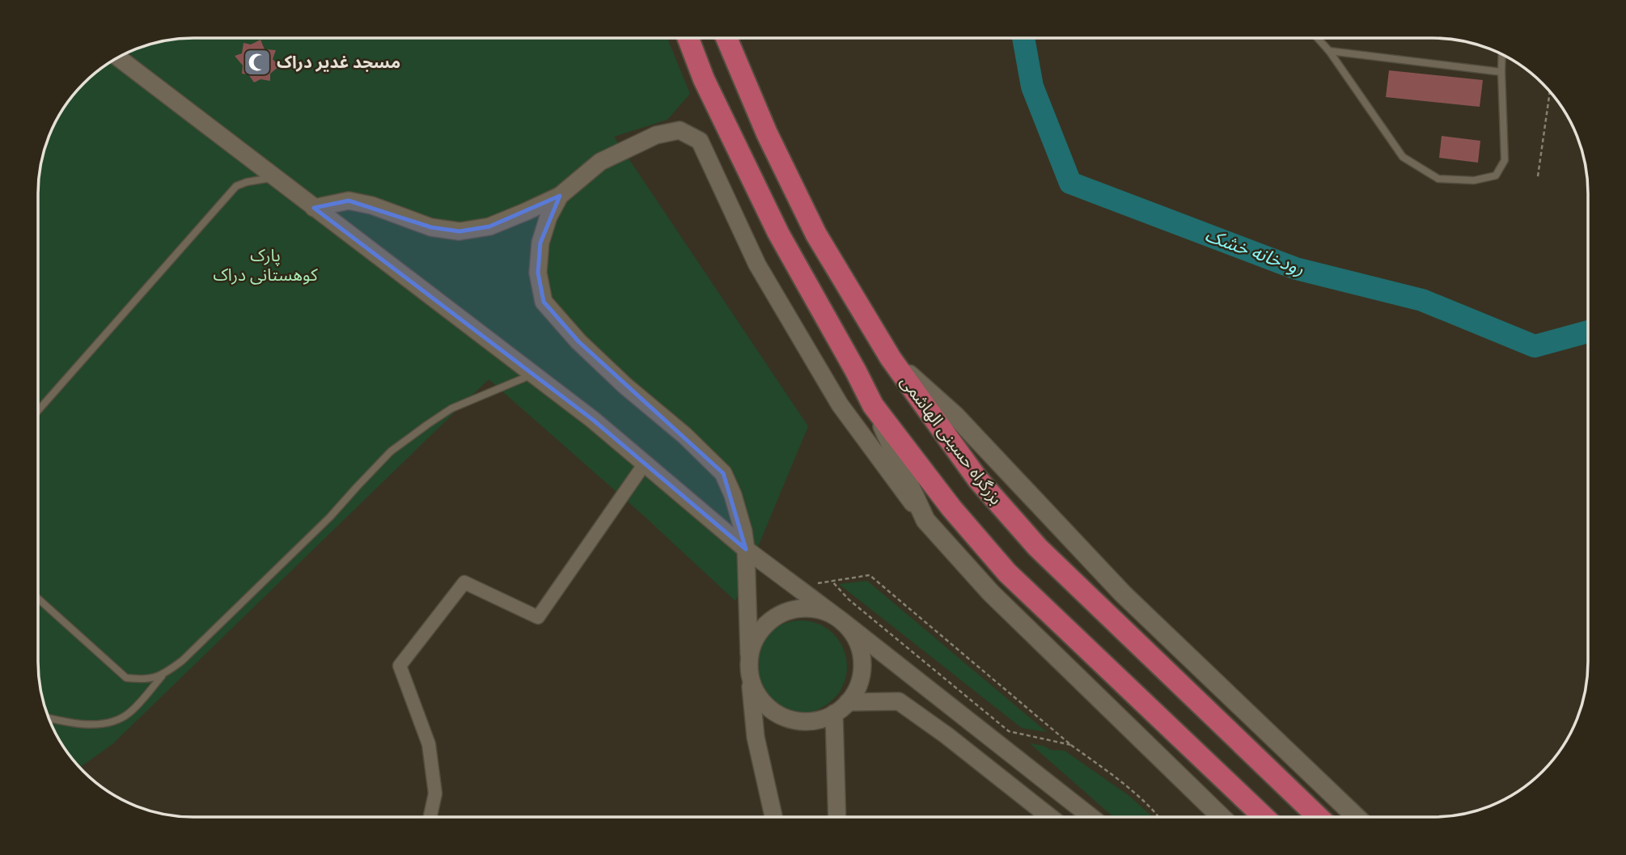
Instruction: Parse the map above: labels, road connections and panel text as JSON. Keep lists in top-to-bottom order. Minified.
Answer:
{"streets":{"highway":["بزرگراه حسینی الهاشمی"]},"water":["رودخانه خشک"],"parks":["پارک کوهستانی دراک"],"places":{"mosque":["مسجد غدیر دراک"]}}
